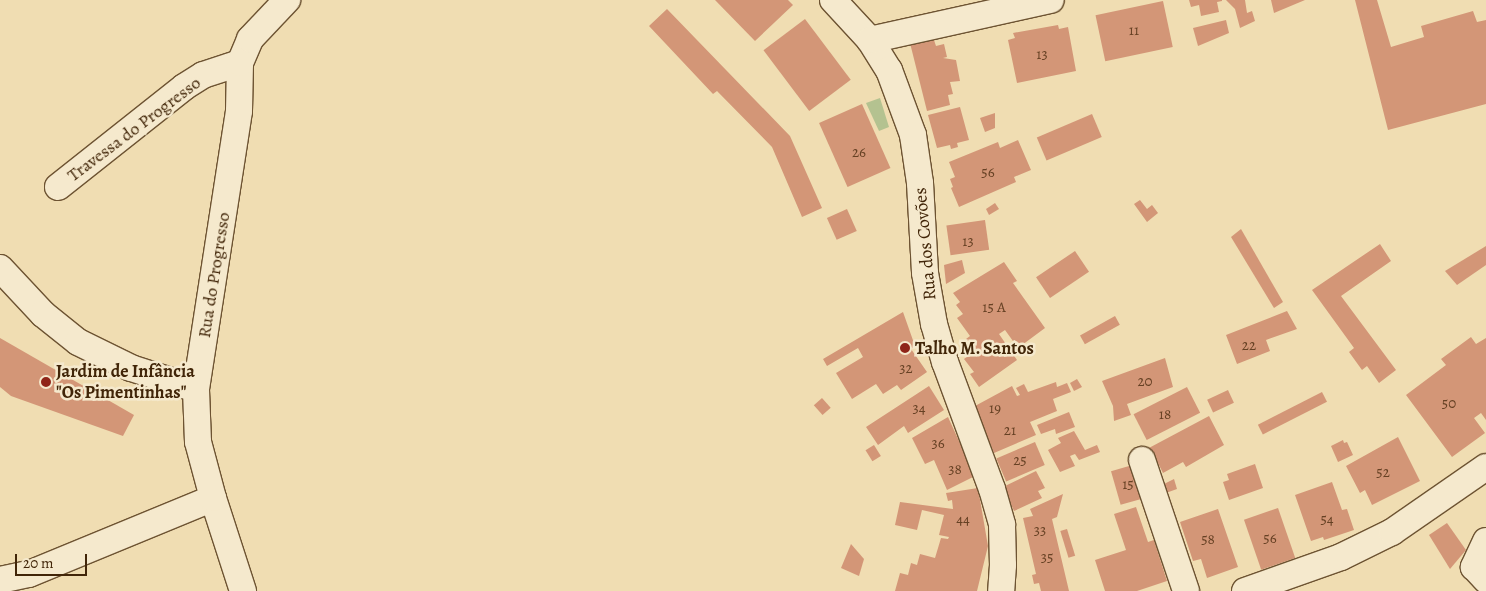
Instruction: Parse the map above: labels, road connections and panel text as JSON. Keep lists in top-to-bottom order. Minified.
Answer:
{"streets":{"street":["Travessa do Progresso","Rua dos Covões","Rua do Progresso"]},"crossings":[["Travessa do Progresso","Rua do Progresso"]],"places":["Talho M. Santos","Jardim de Infância \"Os Pimentinhas\""],"house_numbers":["11","13","26","56","13","15 A","22","32","20","50","34","19","18","21","36","25","38","52","15","44","54","33","56","58","35"],"scale_bar":"20 m"}
